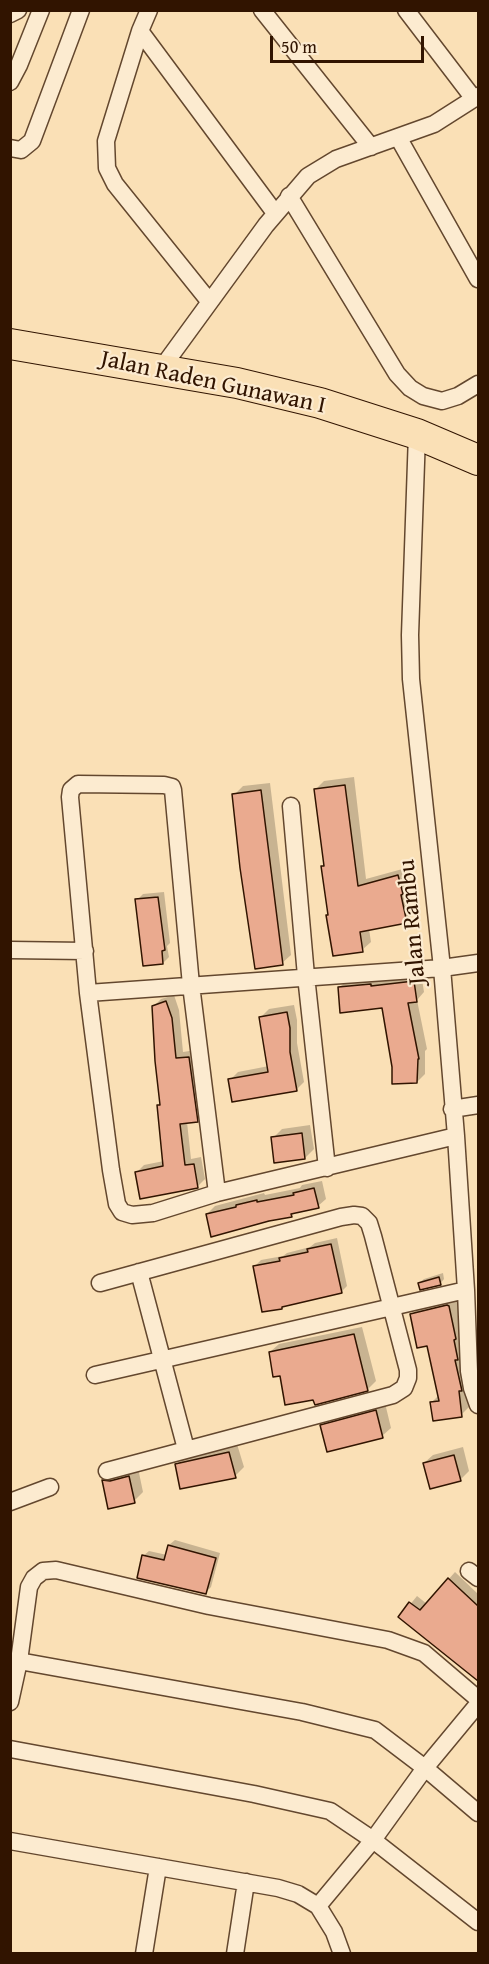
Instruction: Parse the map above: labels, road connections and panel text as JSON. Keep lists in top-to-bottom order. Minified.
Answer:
{"streets":{"highway":["Jalan Raden Gunawan I"],"street":["Jalan Rambu"]},"crossings":[["Jalan Raden Gunawan I","Jalan Rambu"]],"scale_bar":"50 m"}
